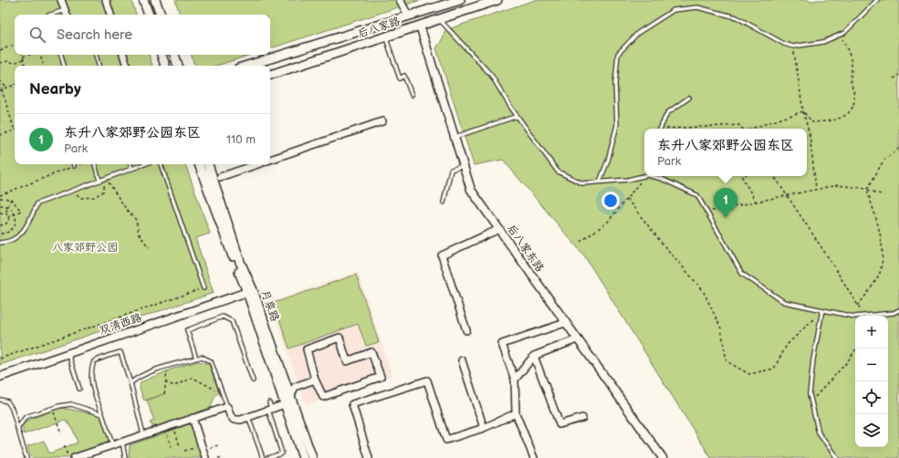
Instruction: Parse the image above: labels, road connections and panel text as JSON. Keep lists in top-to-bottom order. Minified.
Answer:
{"streets":{"main road":["后八家路","月泉路"],"street":["后八家东路","双清西路"]},"crossings":[["后八家路","后八家东路"],["月泉路","双清西路"]],"parks":["八家郊野公园"],"page":{"search":"Search here","heading":"Nearby","list":[{"mark":"1","name":"东升八家郊野公园东区","note":"Park","value":"110 m"}],"popup":["东升八家郊野公园东区","Park"],"pins":"1","map_buttons":["+","−"]}}
